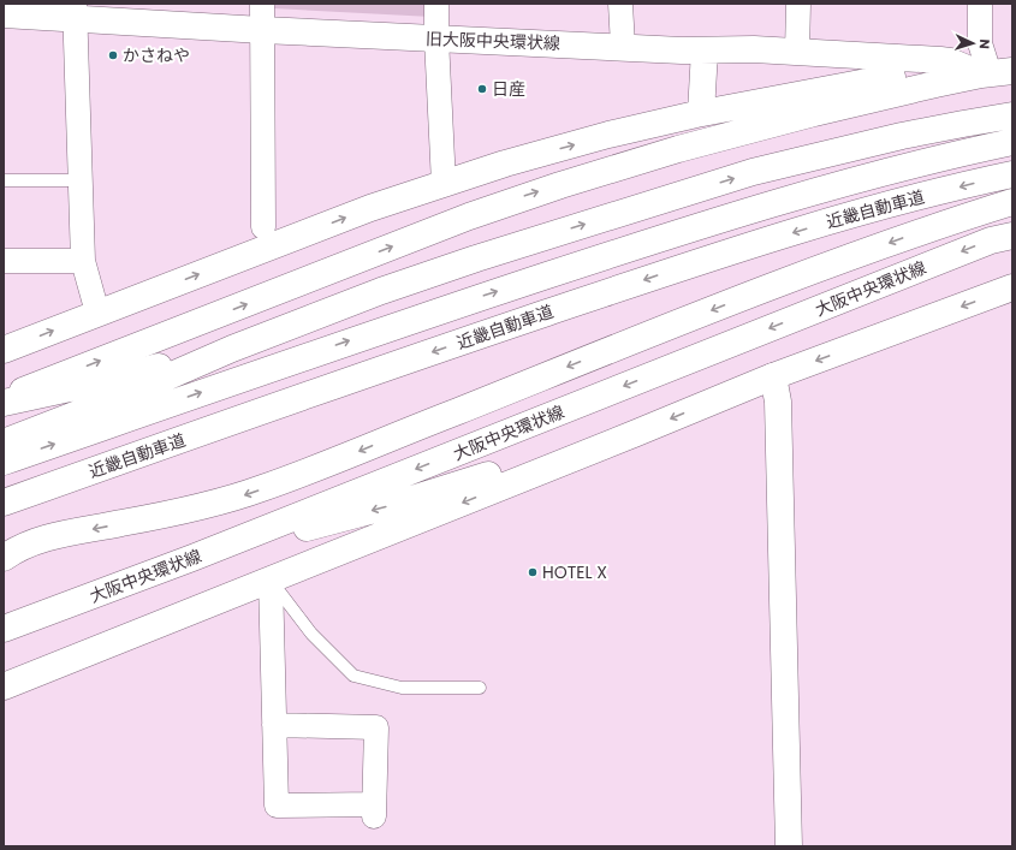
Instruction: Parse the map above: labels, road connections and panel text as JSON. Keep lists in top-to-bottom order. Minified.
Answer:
{"streets":{"main road":["旧大阪中央環状線","近畿自動車道","大阪中央環状線"]},"places":["かさねや","日産","HOTEL X"],"north":"right"}
